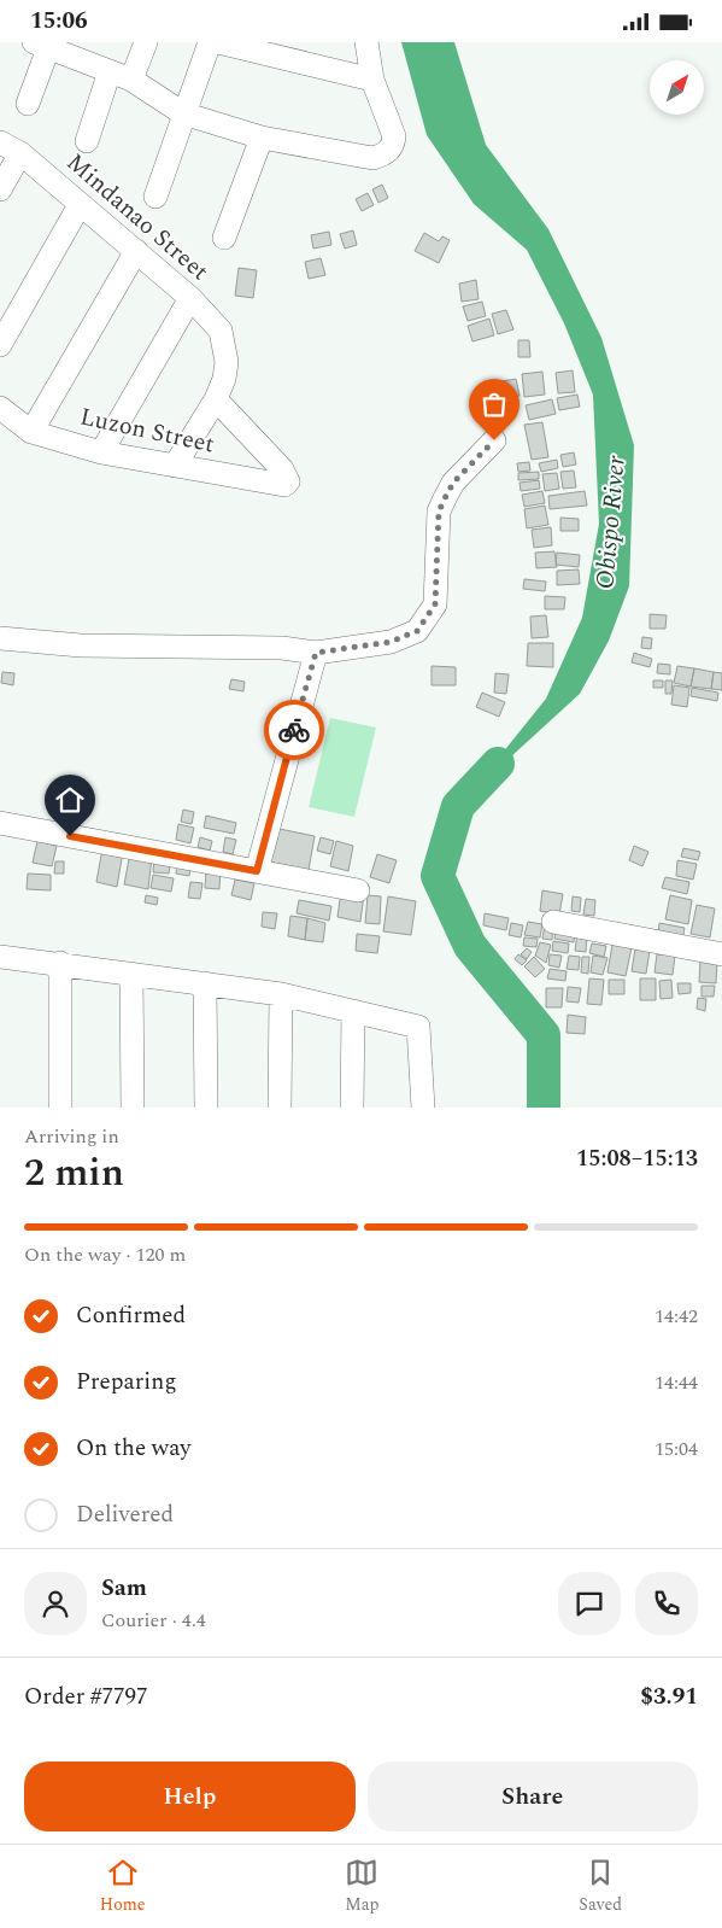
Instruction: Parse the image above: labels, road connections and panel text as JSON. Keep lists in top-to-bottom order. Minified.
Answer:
{"streets":{"street":["Mindanao Street","Luzon Street"]},"crossings":[["Mindanao Street","Luzon Street"]],"water":["Obispo River"],"north":"top right","page":{"status":"15:06","heading":["2 min","Arriving in","15:08–15:13"],"panel":["Sam","Courier · 4.4","Order #7797","$3.91"],"bar":"On the way · 120 m","list":[["Confirmed","14:42"],["Preparing","14:44"],["On the way","15:04"],"Delivered"],"buttons":["Help","Share"],"tabs":["Home","Map","Saved"]}}
